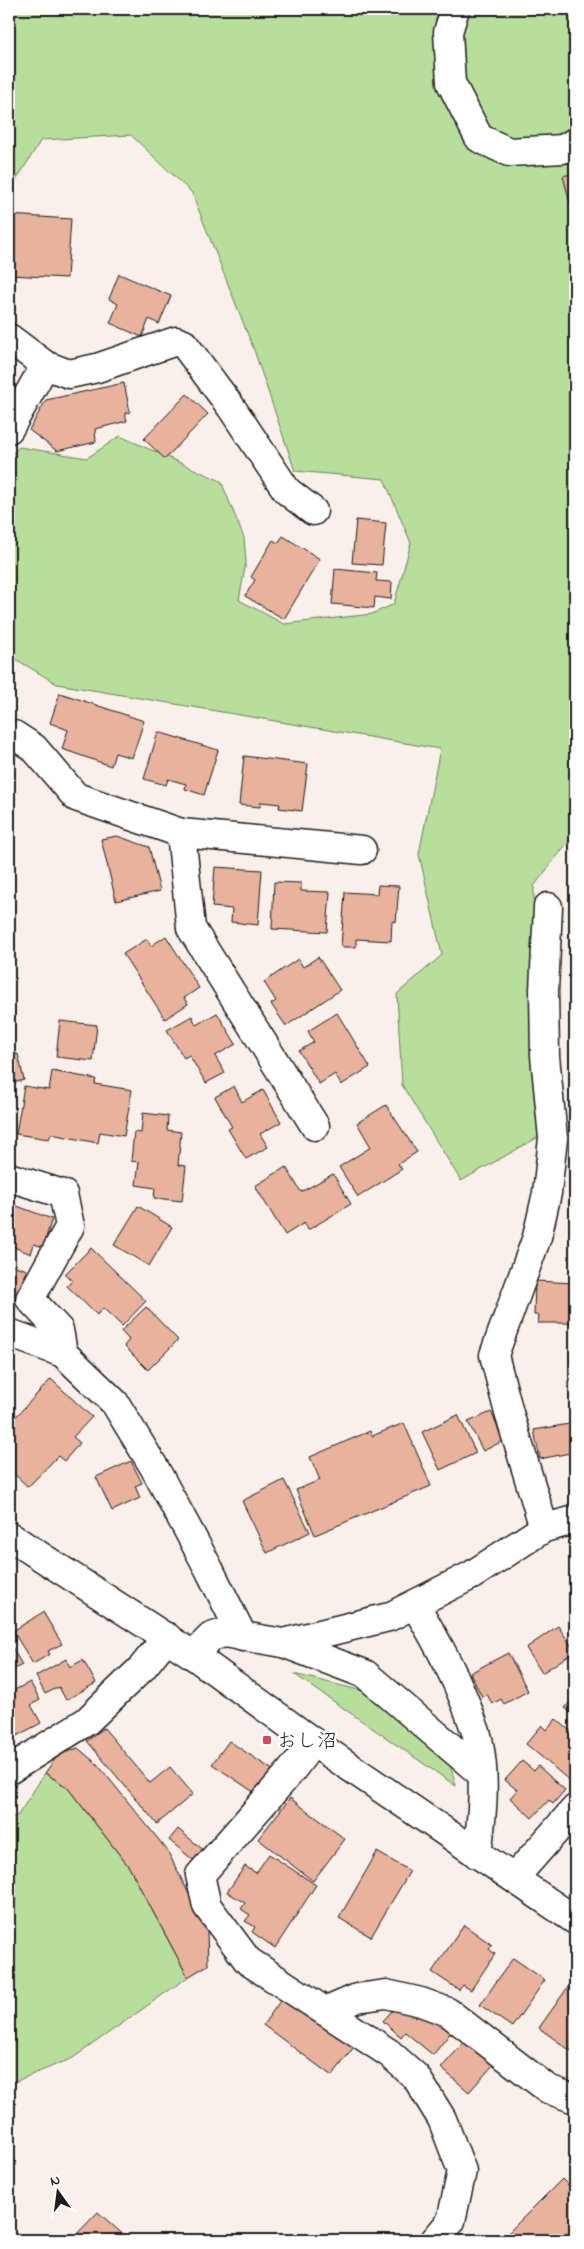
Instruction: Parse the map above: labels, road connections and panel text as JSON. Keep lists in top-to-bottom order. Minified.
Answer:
{"places":{"transit":["おし沼"]},"north":"top"}
